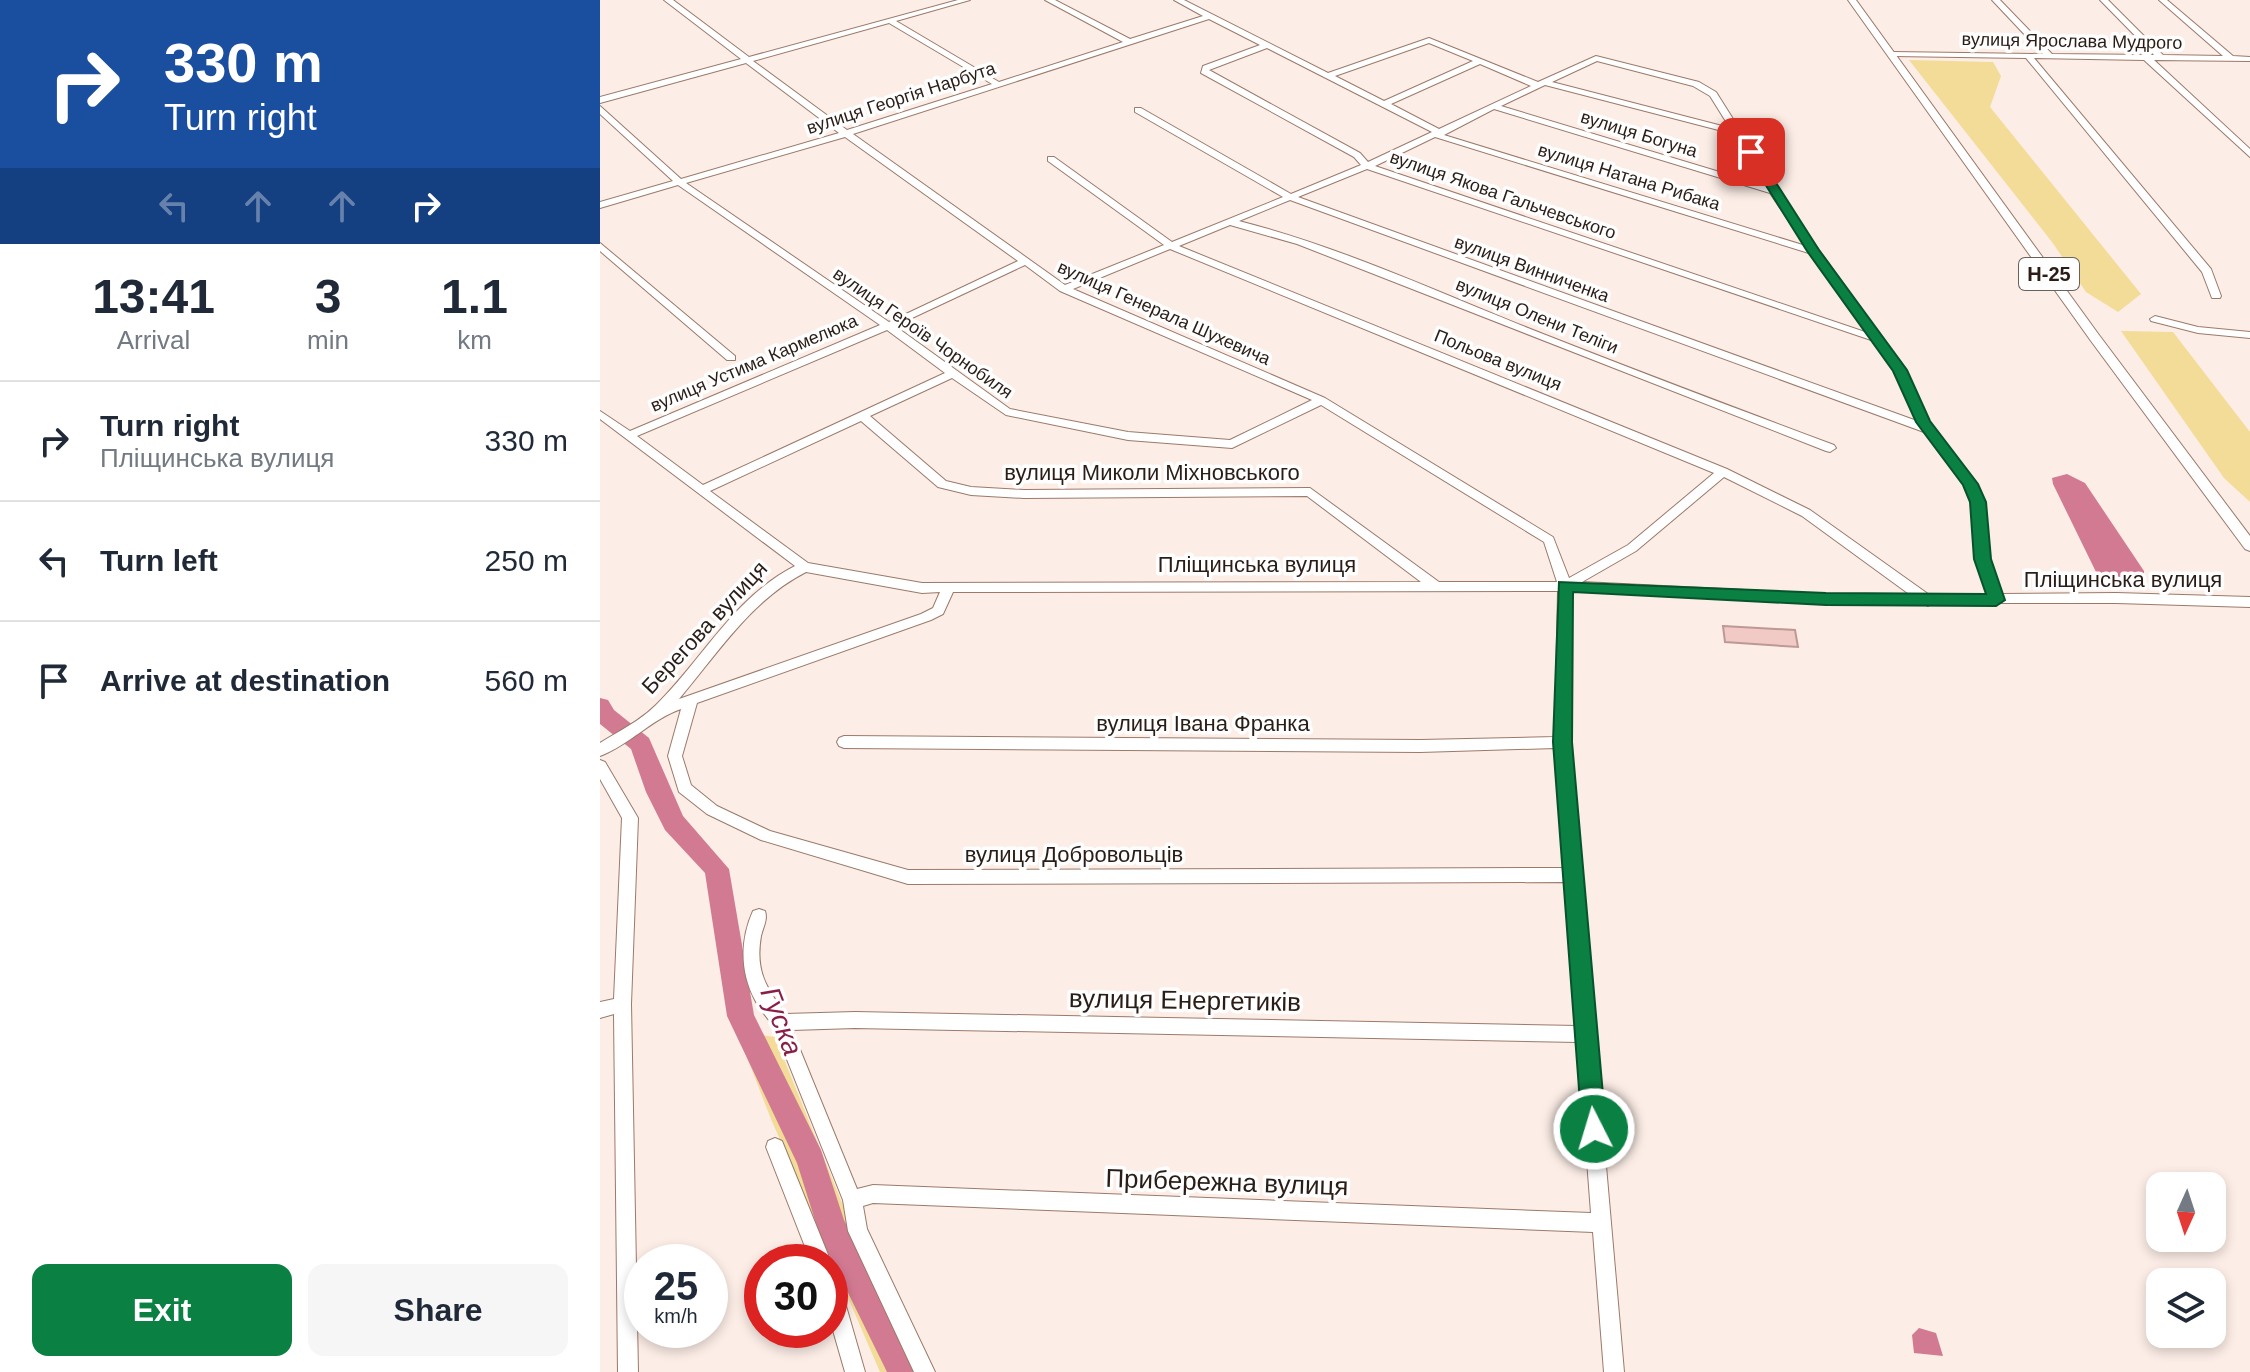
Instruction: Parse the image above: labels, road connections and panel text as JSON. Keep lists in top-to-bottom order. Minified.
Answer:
{"streets":{"main road":["Н-25"],"street":["вулиця Ярослава Мудрого","вулиця Георгія Нарбута","вулиця Богуна","вулиця Натана Рибака","вулиця Якова Гальчевського","вулиця Винниченка","вулиця Генерала Шухевича","вулиця Олени Теліги","вулиця Героїв Чорнобиля","Польова вулиця","вулиця Устима Кармелюка","вулиця Миколи Міхновського","Пліщинська вулиця","Берегова вулиця","вулиця Івана Франка","вулиця Добровольців","вулиця Енергетиків","Прибережна вулиця"]},"crossings":[["вулиця Ярослава Мудрого","Н-25"],["вулиця Георгія Нарбута","вулиця Натана Рибака"],["вулиця Георгія Нарбута","вулиця Генерала Шухевича"],["вулиця Георгія Нарбута","вулиця Героїв Чорнобиля"],["вулиця Натана Рибака","вулиця Якова Гальчевського"],["вулиця Генерала Шухевича","вулиця Героїв Чорнобиля"],["вулиця Генерала Шухевича","вулиця Устима Кармелюка"],["вулиця Генерала Шухевича","Пліщинська вулиця"],["вулиця Героїв Чорнобиля","вулиця Устима Кармелюка"],["Польова вулиця","Пліщинська вулиця"],["вулиця Устима Кармелюка","Пліщинська вулиця"],["вулиця Миколи Міхновського","Пліщинська вулиця"],["Пліщинська вулиця","Берегова вулиця"]],"water":["Гуска"],"north":"bottom","page":{"turn":["330 m","Turn right"],"eta":["13:41","Arrival","3","min","1.1","km"],"list":[{"name":"Turn right","note":"Пліщинська вулиця","value":"330 m"},{"name":"Turn left","value":"250 m"},{"name":"Arrive at destination","value":"560 m"}],"speed":"25 km/h","limit":"30","buttons":["Exit","Share"]}}
